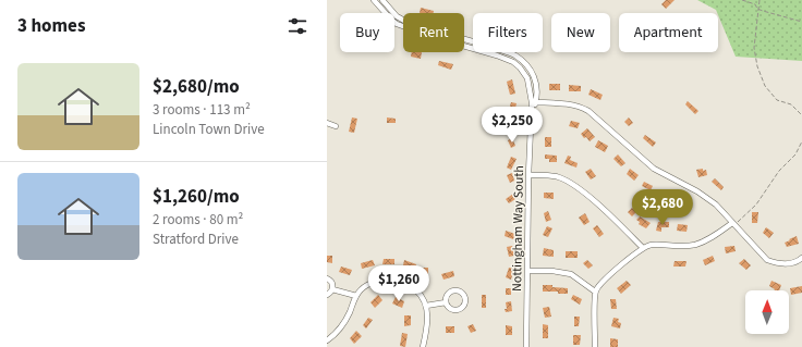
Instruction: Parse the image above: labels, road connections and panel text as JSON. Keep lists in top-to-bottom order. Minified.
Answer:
{"streets":{"street":["Nottingham Way South"]},"north":"top","page":{"heading":"3 homes","chip":["Buy","Rent","Filters","New","Apartment"],"list":[{"name":"$2,680/mo","note":"3 rooms · 113 m² · Lincoln Town Drive"},{"name":"$1,260/mo","note":"2 rooms · 80 m² · Stratford Drive"}],"price":["$2,250","$2,680","$1,260"]}}
